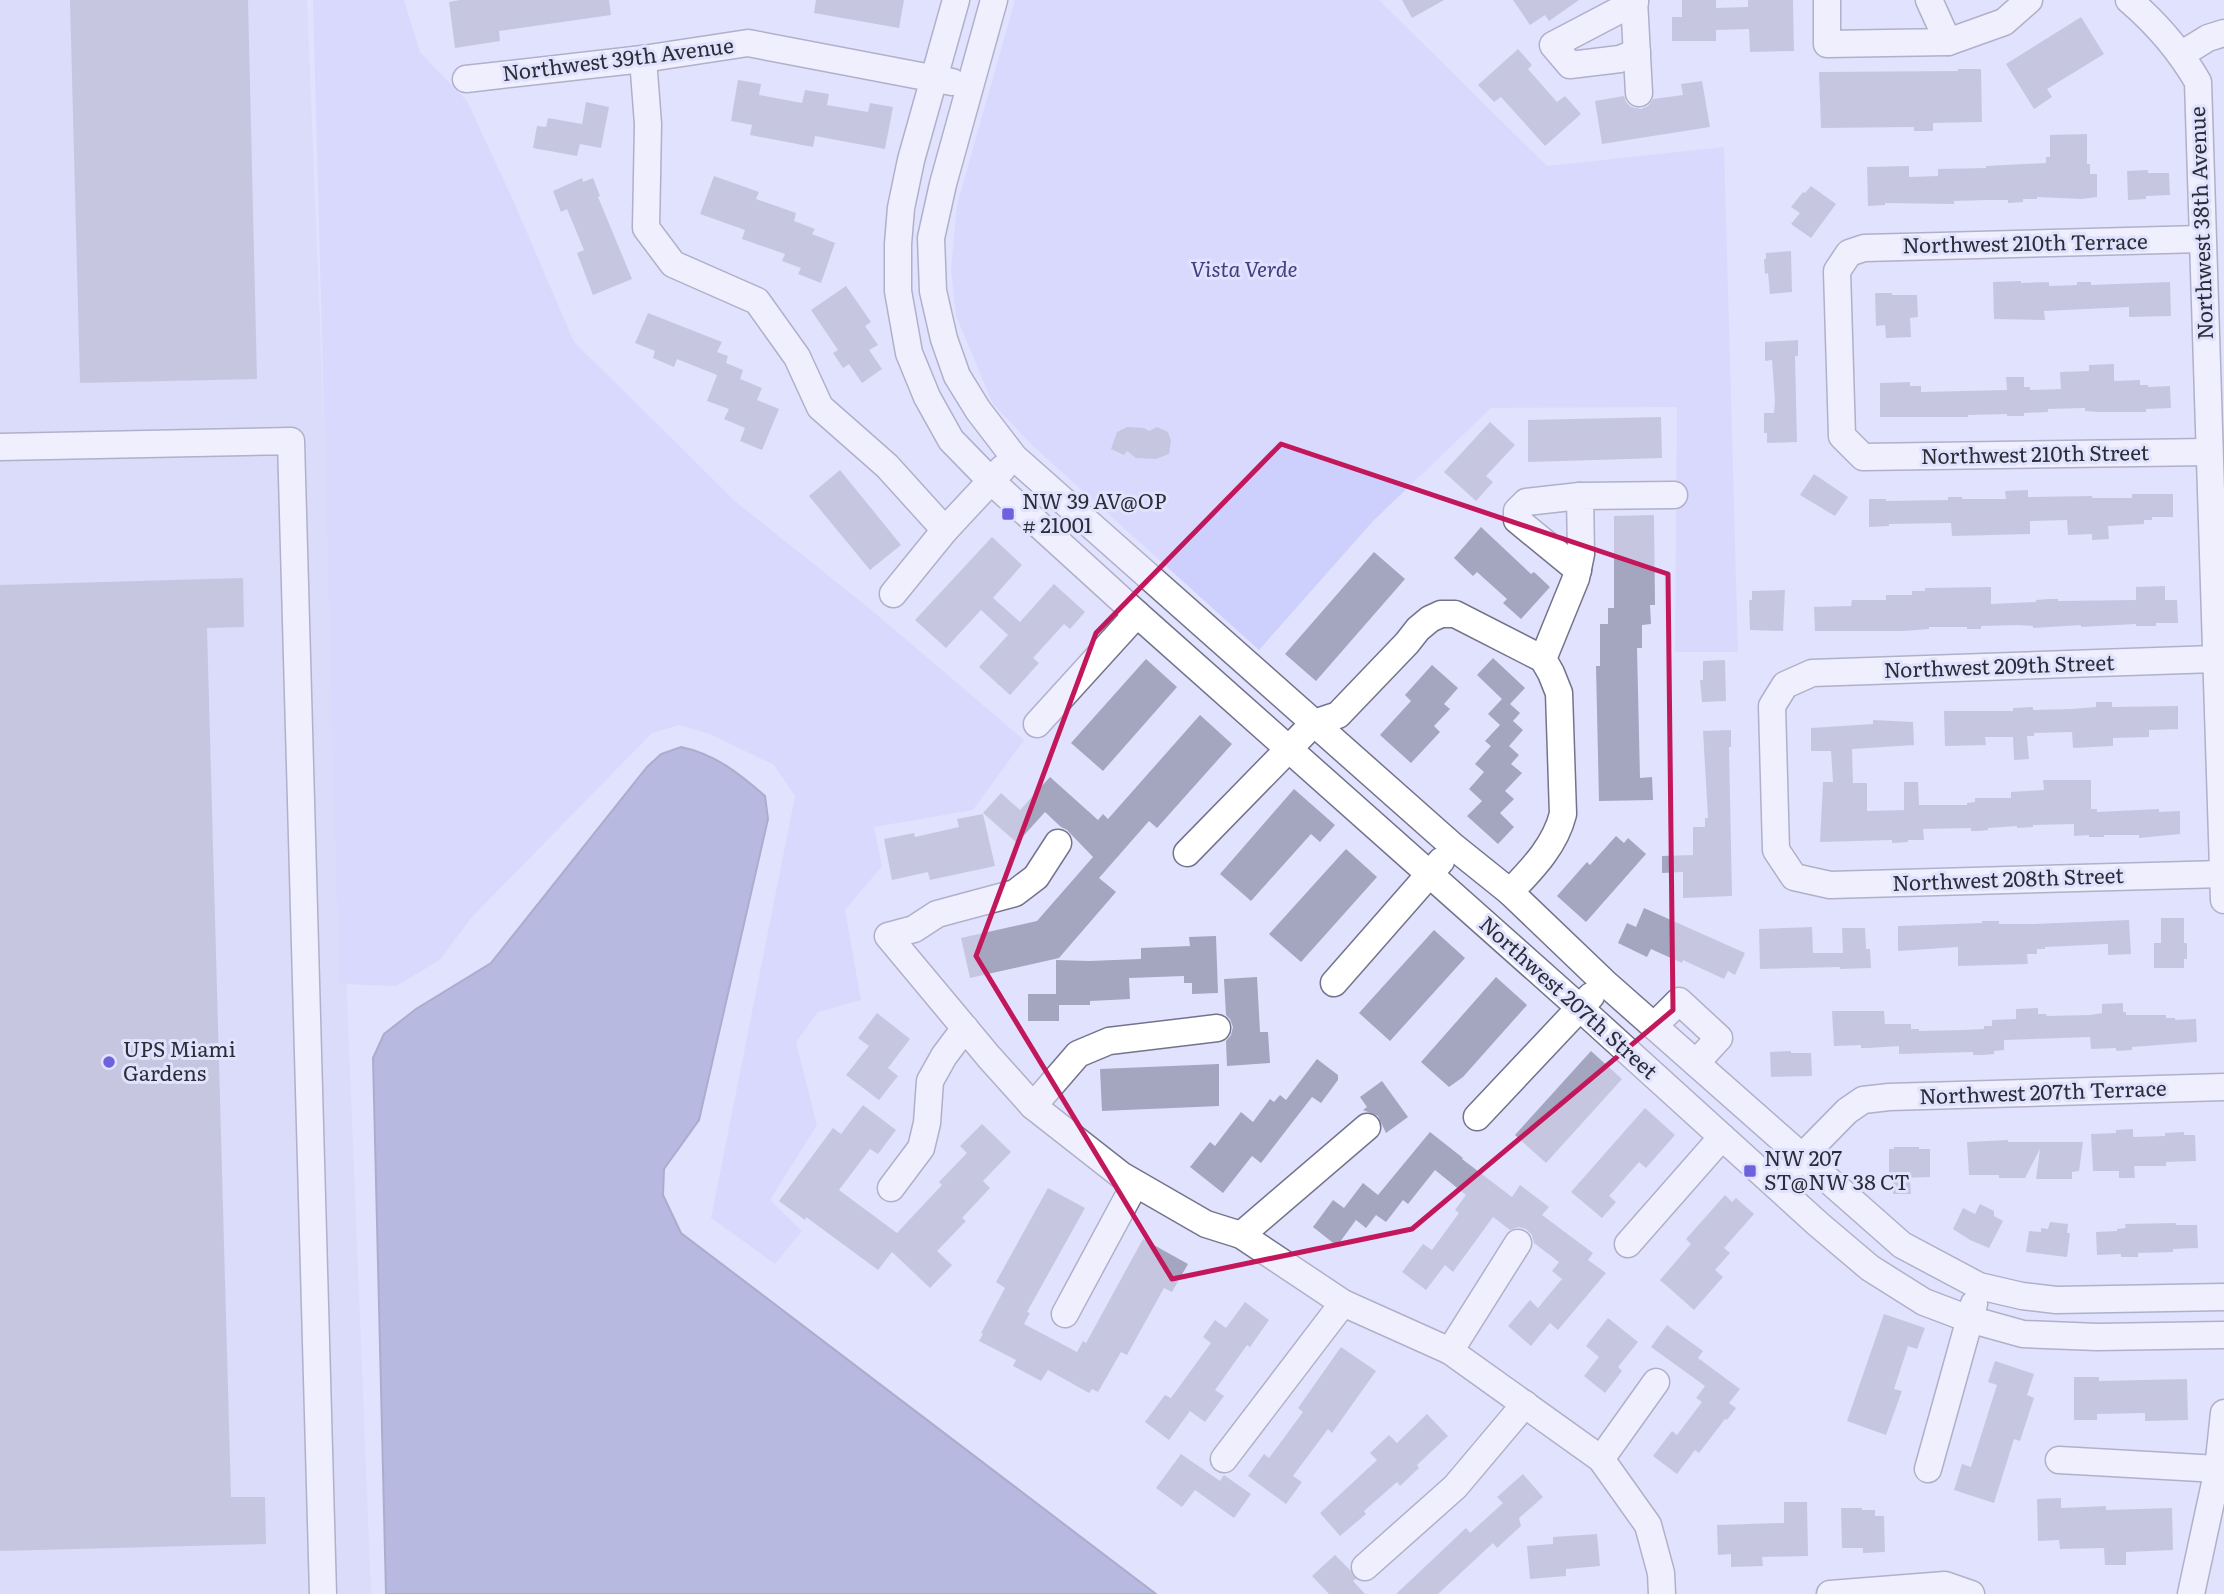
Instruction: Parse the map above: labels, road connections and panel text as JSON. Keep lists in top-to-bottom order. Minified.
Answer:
{"streets":{"street":["Northwest 39th Avenue","Northwest 38th Avenue","Northwest 210th Terrace","Northwest 210th Street","Northwest 209th Street","Northwest 208th Street","Northwest 207th Street","Northwest 207th Terrace"]},"crossings":[["Northwest 38th Avenue","Northwest 210th Terrace"],["Northwest 38th Avenue","Northwest 210th Street"],["Northwest 38th Avenue","Northwest 209th Street"],["Northwest 38th Avenue","Northwest 208th Street"],["Northwest 210th Terrace","Northwest 210th Street"],["Northwest 209th Street","Northwest 208th Street"],["Northwest 207th Street","Northwest 207th Terrace"]],"parks":["Vista Verde"],"places":{"transit":["NW 39 AV@OP # 21001","NW 207 ST@NW 38 CT"],"other":["UPS Miami Gardens"]}}
